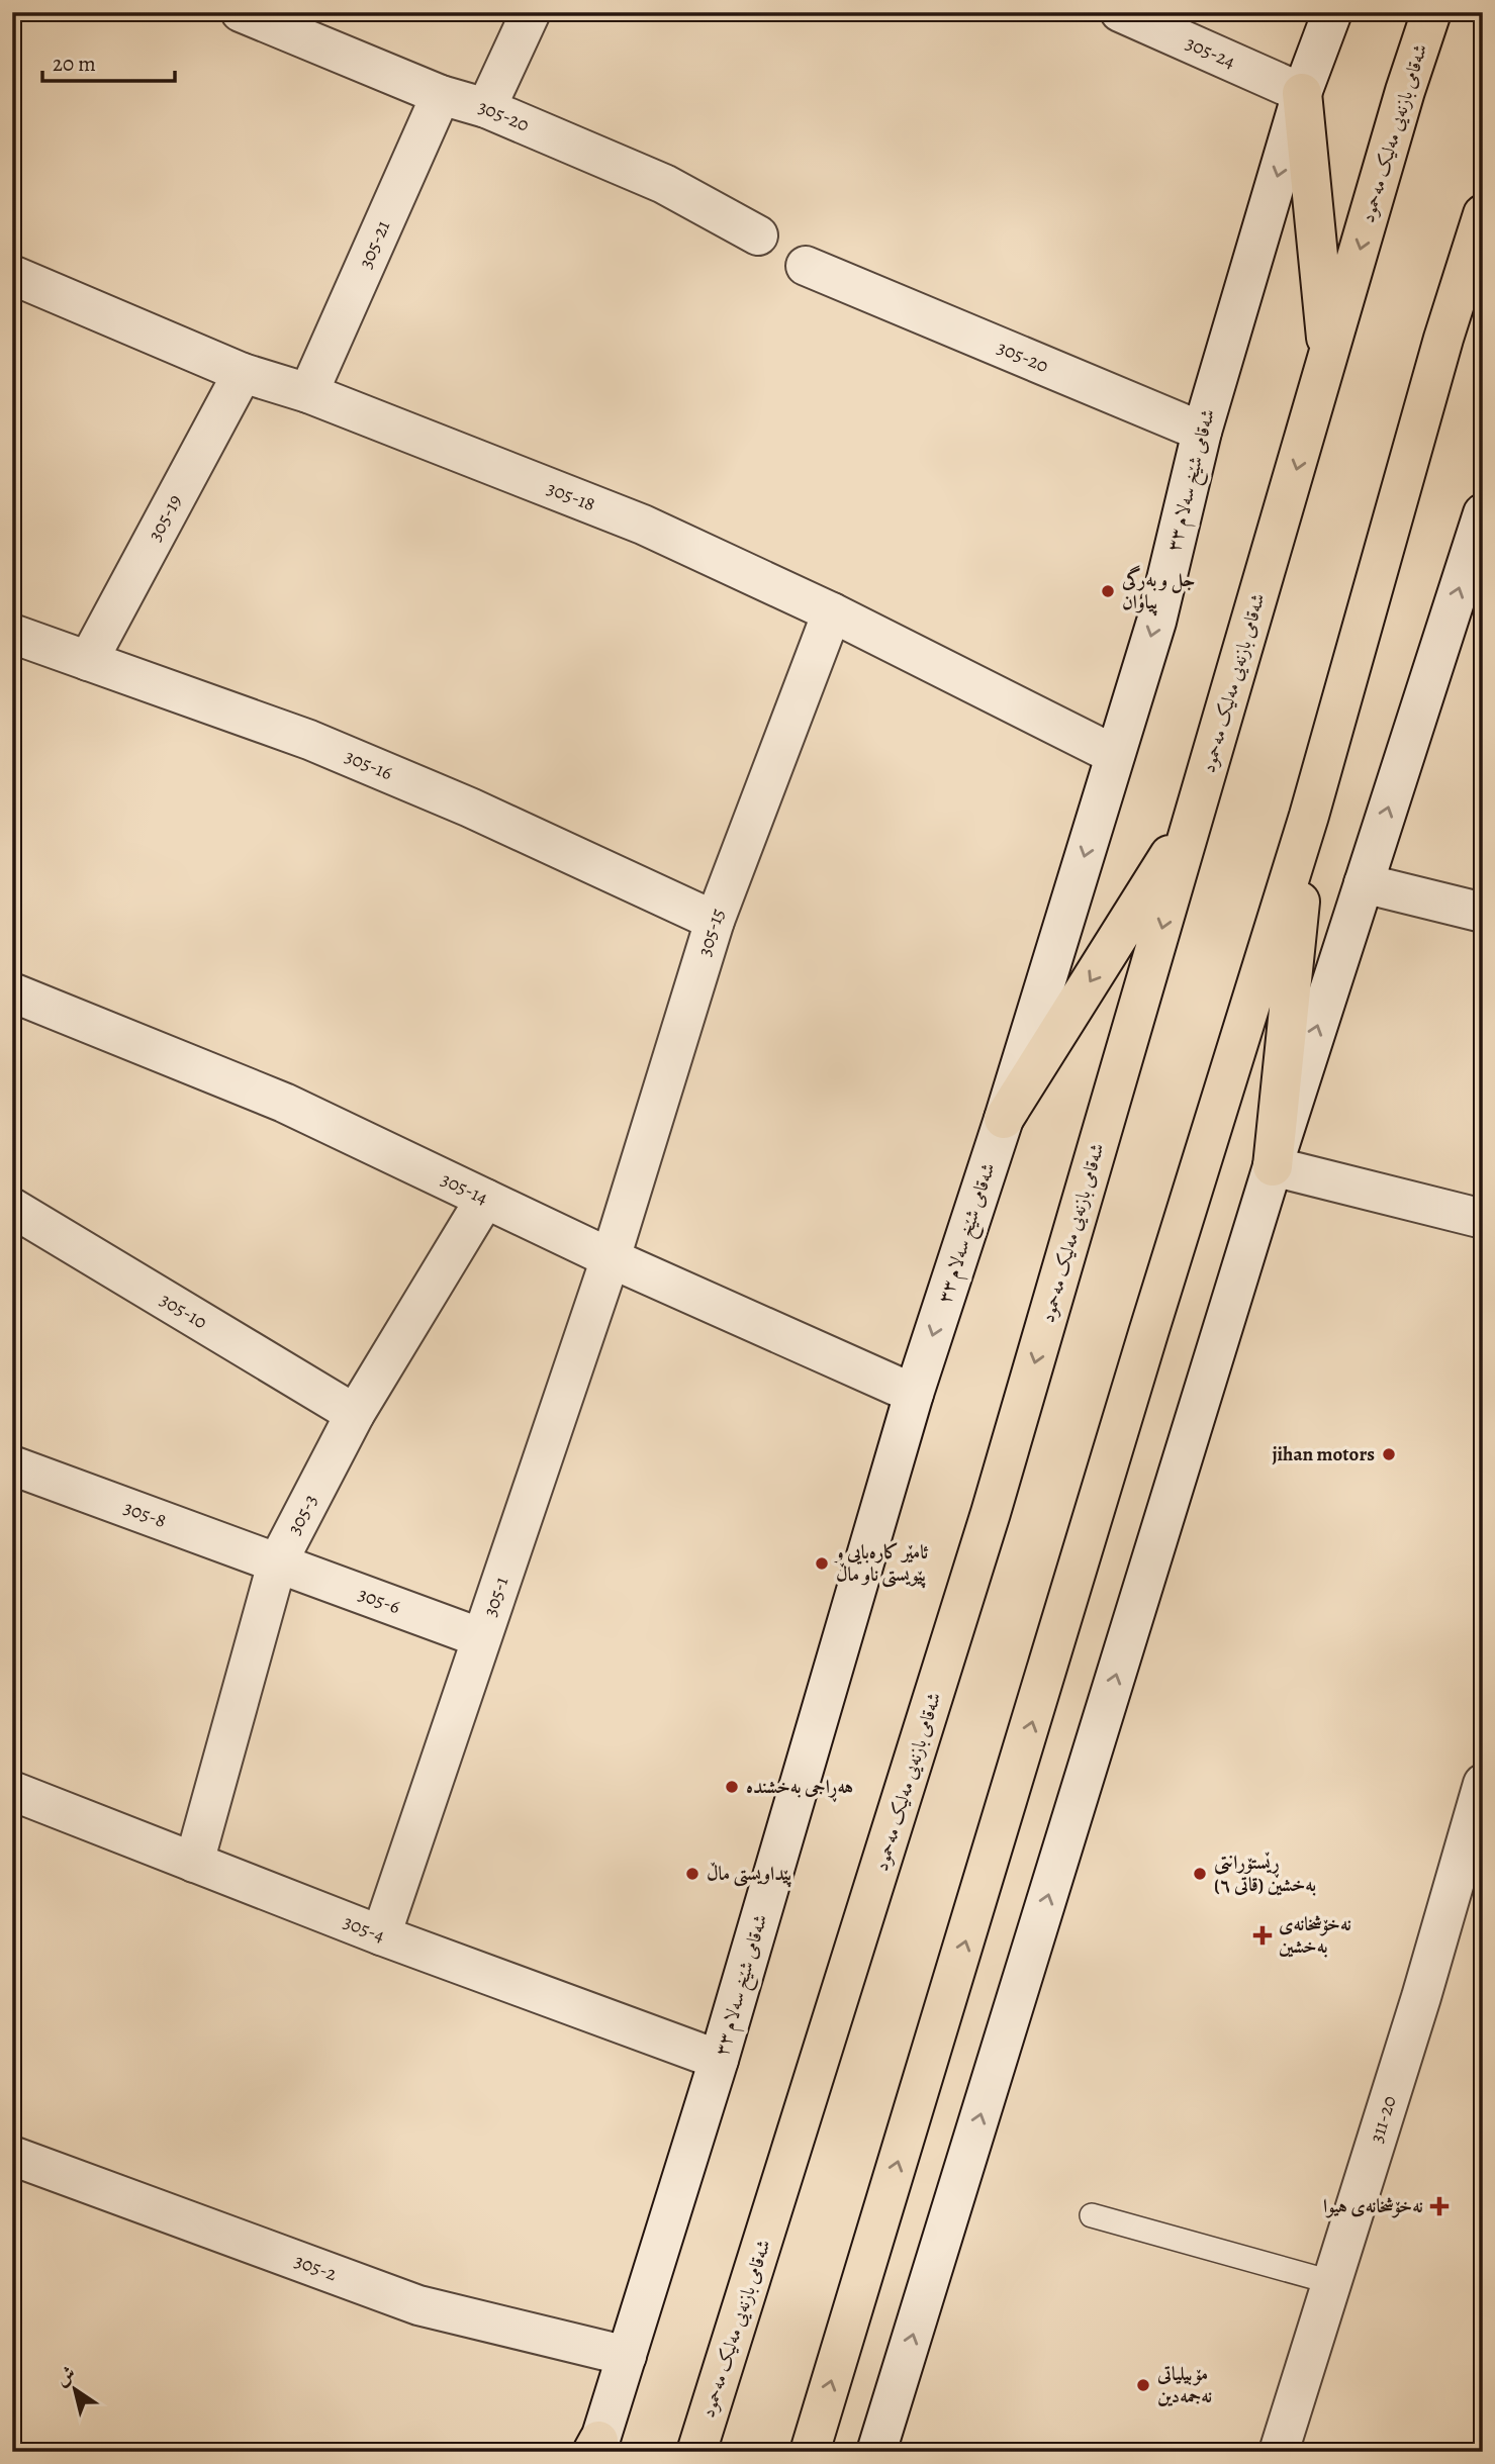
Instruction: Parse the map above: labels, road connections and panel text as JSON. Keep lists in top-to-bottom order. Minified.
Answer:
{"streets":{"highway":["شەقامی بازنەیی مەلیک مەحمود"],"street":["305-24","305-20","305-21","شەقامی شێخ سەلام ٣٣","305-18","305-19","305-16","305-15","305-14","305-10","305-8","305-3","305-1","305-6","305-4","311-20","305-2"]},"crossings":[["305-24","شەقامی شێخ سەلام ٣٣"],["305-20","305-21"],["305-20","شەقامی شێخ سەلام ٣٣"],["305-21","305-18"],["شەقامی شێخ سەلام ٣٣","305-18"],["شەقامی شێخ سەلام ٣٣","305-14"],["شەقامی شێخ سەلام ٣٣","305-4"],["شەقامی شێخ سەلام ٣٣","305-2"],["305-18","305-19"],["305-18","305-15"],["305-19","305-16"],["305-16","305-15"],["305-15","305-14"],["305-15","305-1"],["305-14","305-3"],["305-14","305-1"],["305-10","305-3"],["305-8","305-3"],["305-8","305-6"],["305-3","305-6"],["305-3","305-4"],["305-1","305-6"],["305-1","305-4"]],"places":{"other":["جل و بەرگی پیاوان","jihan motors","ئامێر کارەبایی و پێویستی ناو ماڵ","هەڕاجی بەخشندە","پێداویستی ماڵ","ڕێستۆرانتی بە‌خشین (قاتی ٦)","مۆبیلیاتی نەجمەدین"],"health":["نەخۆشخانەی بەخشین","نەخۆشخانەی هیوا"]},"scale_bar":"20 m","north":"top left"}
